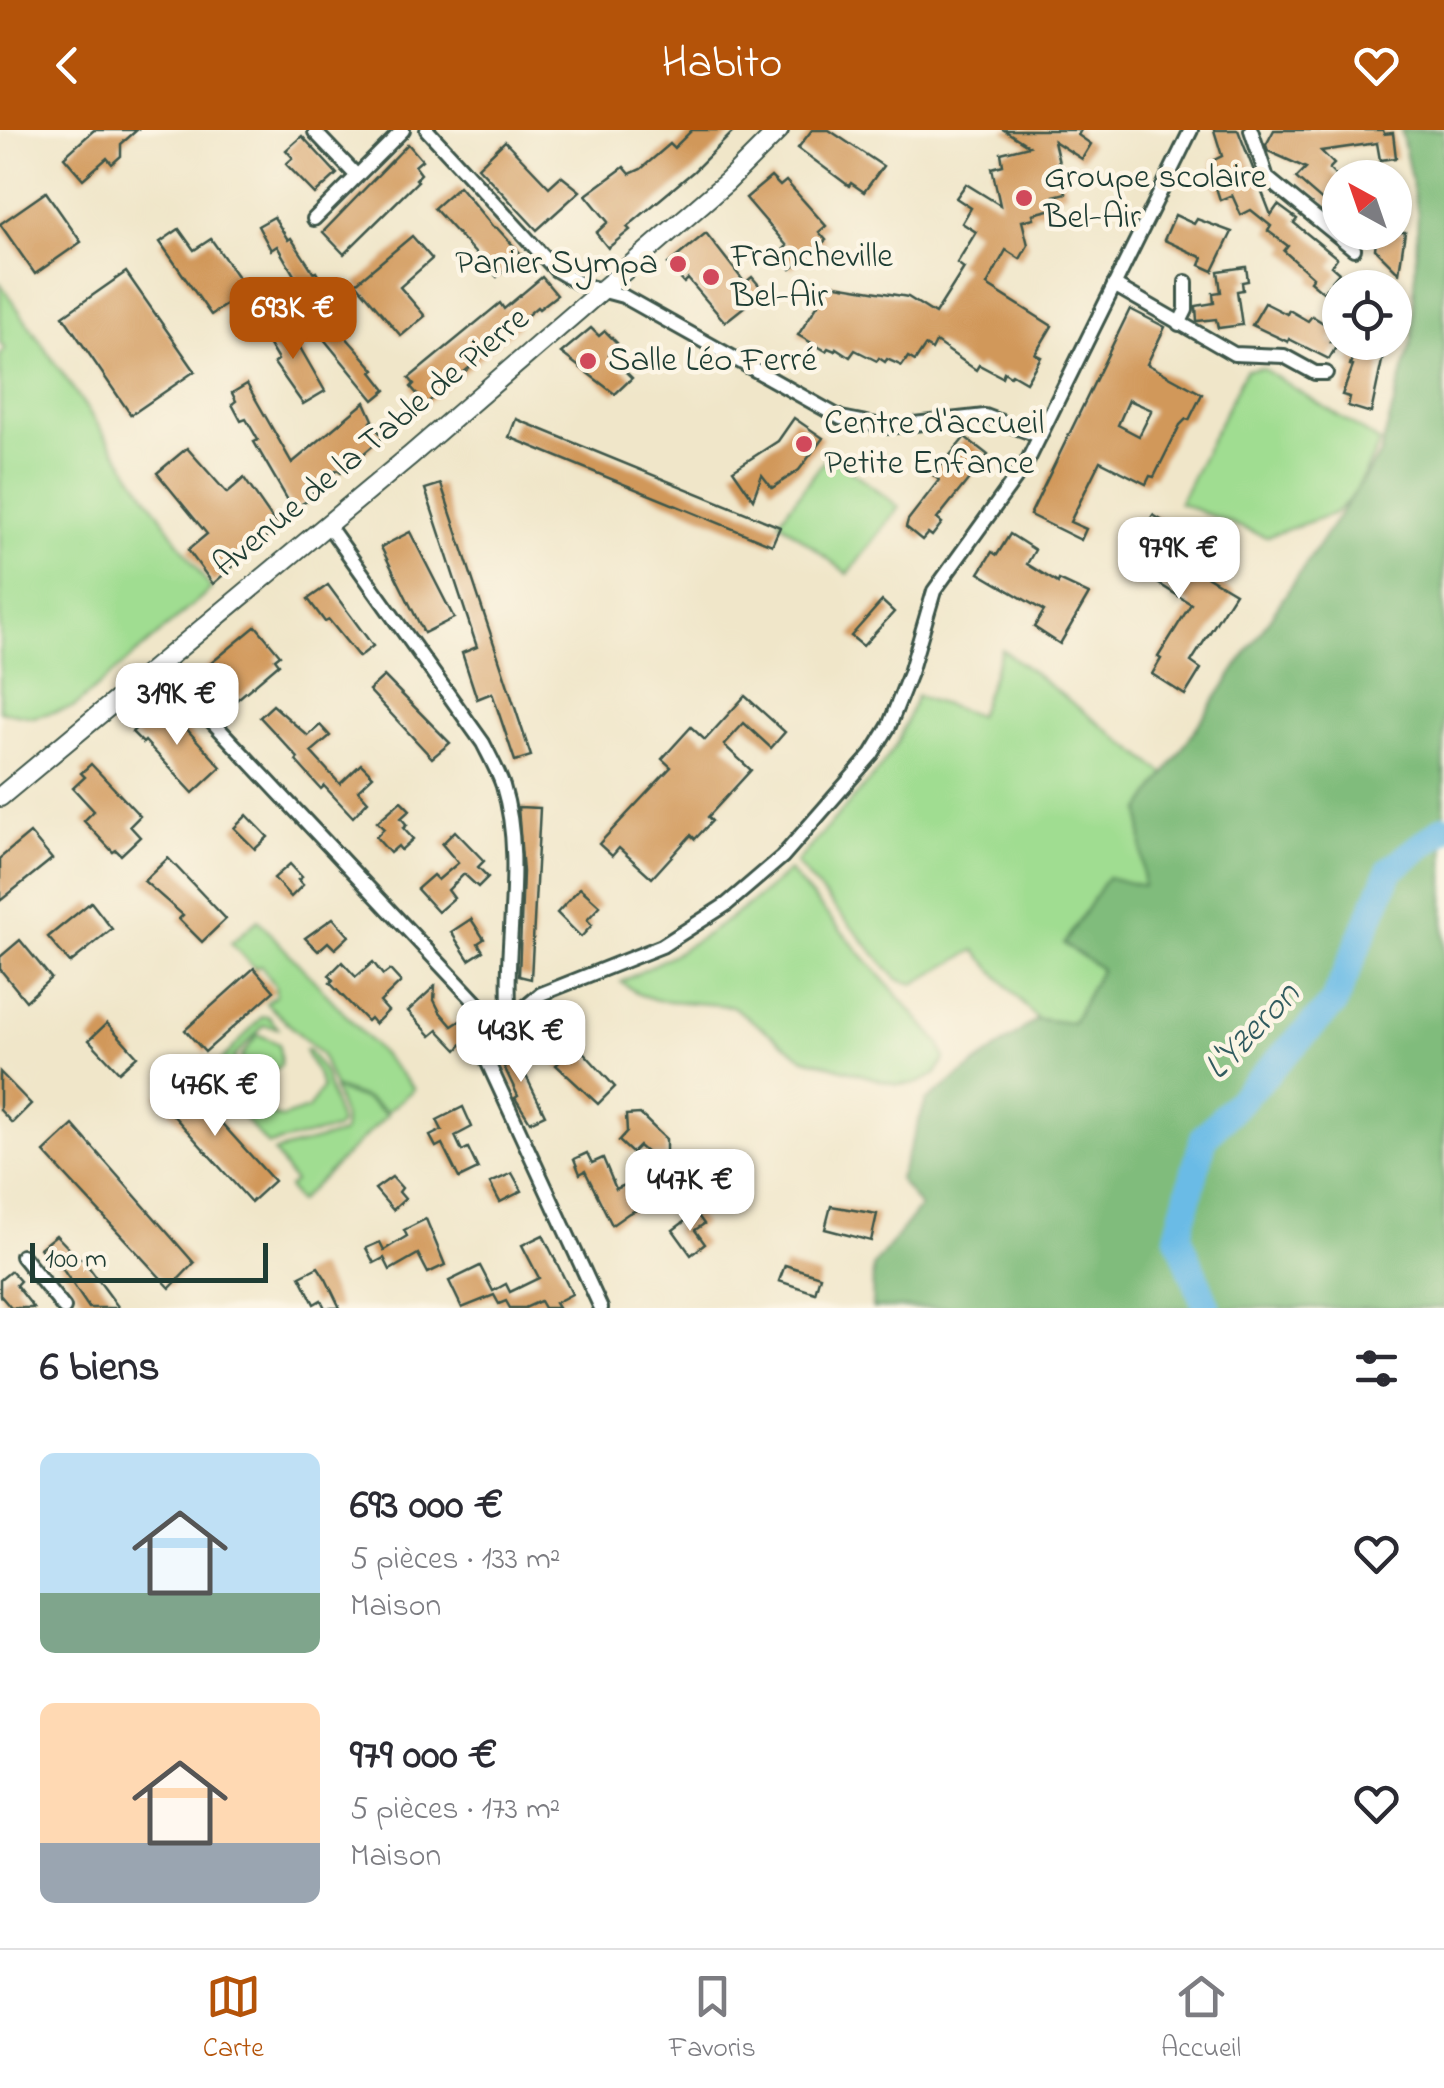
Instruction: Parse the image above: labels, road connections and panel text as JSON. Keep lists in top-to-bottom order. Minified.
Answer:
{"streets":{"main road":["Avenue de la Table de Pierre"]},"water":["L'Yzeron"],"places":["Groupe scolaire Bel-Air","Panier Sympa","Francheville Bel-Air","Salle Léo Ferré","Centre d'accueil Petite Enfance"],"scale_bar":"100 m","north":"top left","page":{"header":"Habito","price":["693K €","979K €","319K €","443K €","476K €","447K €"],"scale":"100 m","heading":"6 biens","list":[{"name":"693 000 €","note":"5 pièces · 133 m² · Maison"},{"name":"979 000 €","note":"5 pièces · 173 m² · Maison"}],"tabs":["Carte","Favoris","Accueil"]}}
